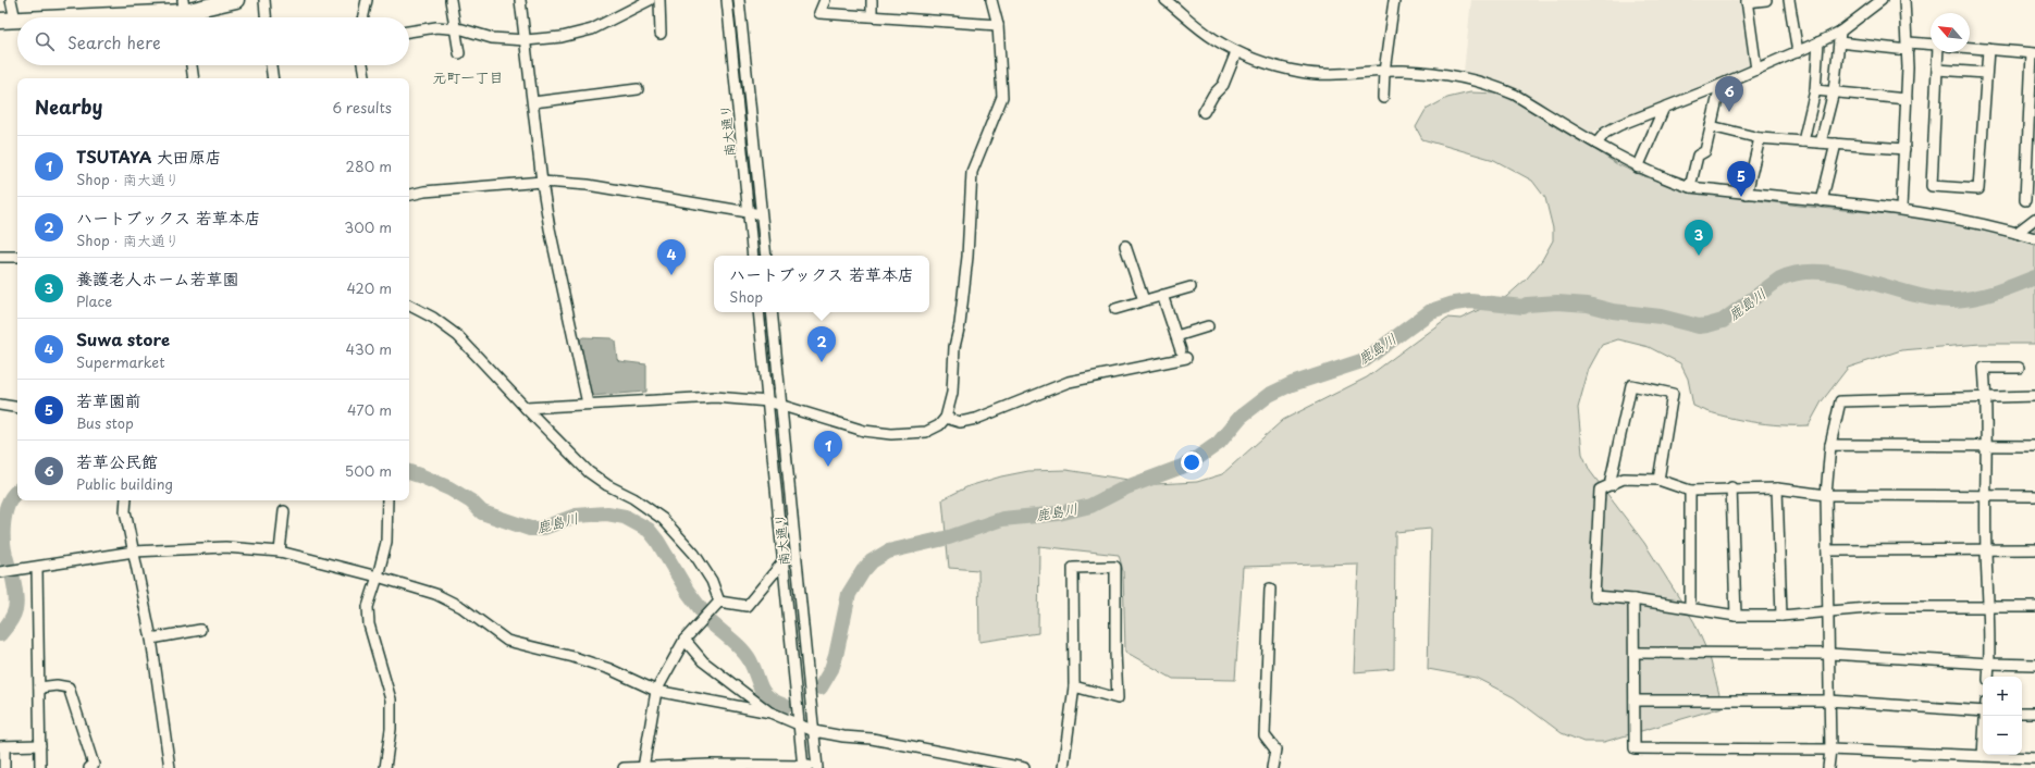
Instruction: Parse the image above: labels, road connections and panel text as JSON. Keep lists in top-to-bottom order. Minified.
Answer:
{"streets":{"street":["南大通り"]},"districts":["元町一丁目"],"water":["鹿島川"],"north":"top left","page":{"search":"Search here","pins":["6","5","3","4","2","1"],"heading":["Nearby","6 results"],"list":[{"mark":"1","name":"TSUTAYA 大田原店","note":"Shop · 南大通り","value":"280 m"},{"mark":"2","name":"ハートブックス 若草本店","note":"Shop · 南大通り","value":"300 m"},{"mark":"3","name":"養護老人ホーム若草園","note":"Place","value":"420 m"},{"mark":"4","name":"Suwa store","note":"Supermarket","value":"430 m"},{"mark":"5","name":"若草園前","note":"Bus stop","value":"470 m"},{"mark":"6","name":"若草公民館","note":"Public building","value":"500 m"}],"popup":["ハートブックス 若草本店","Shop"],"map_buttons":["+","−"]}}
